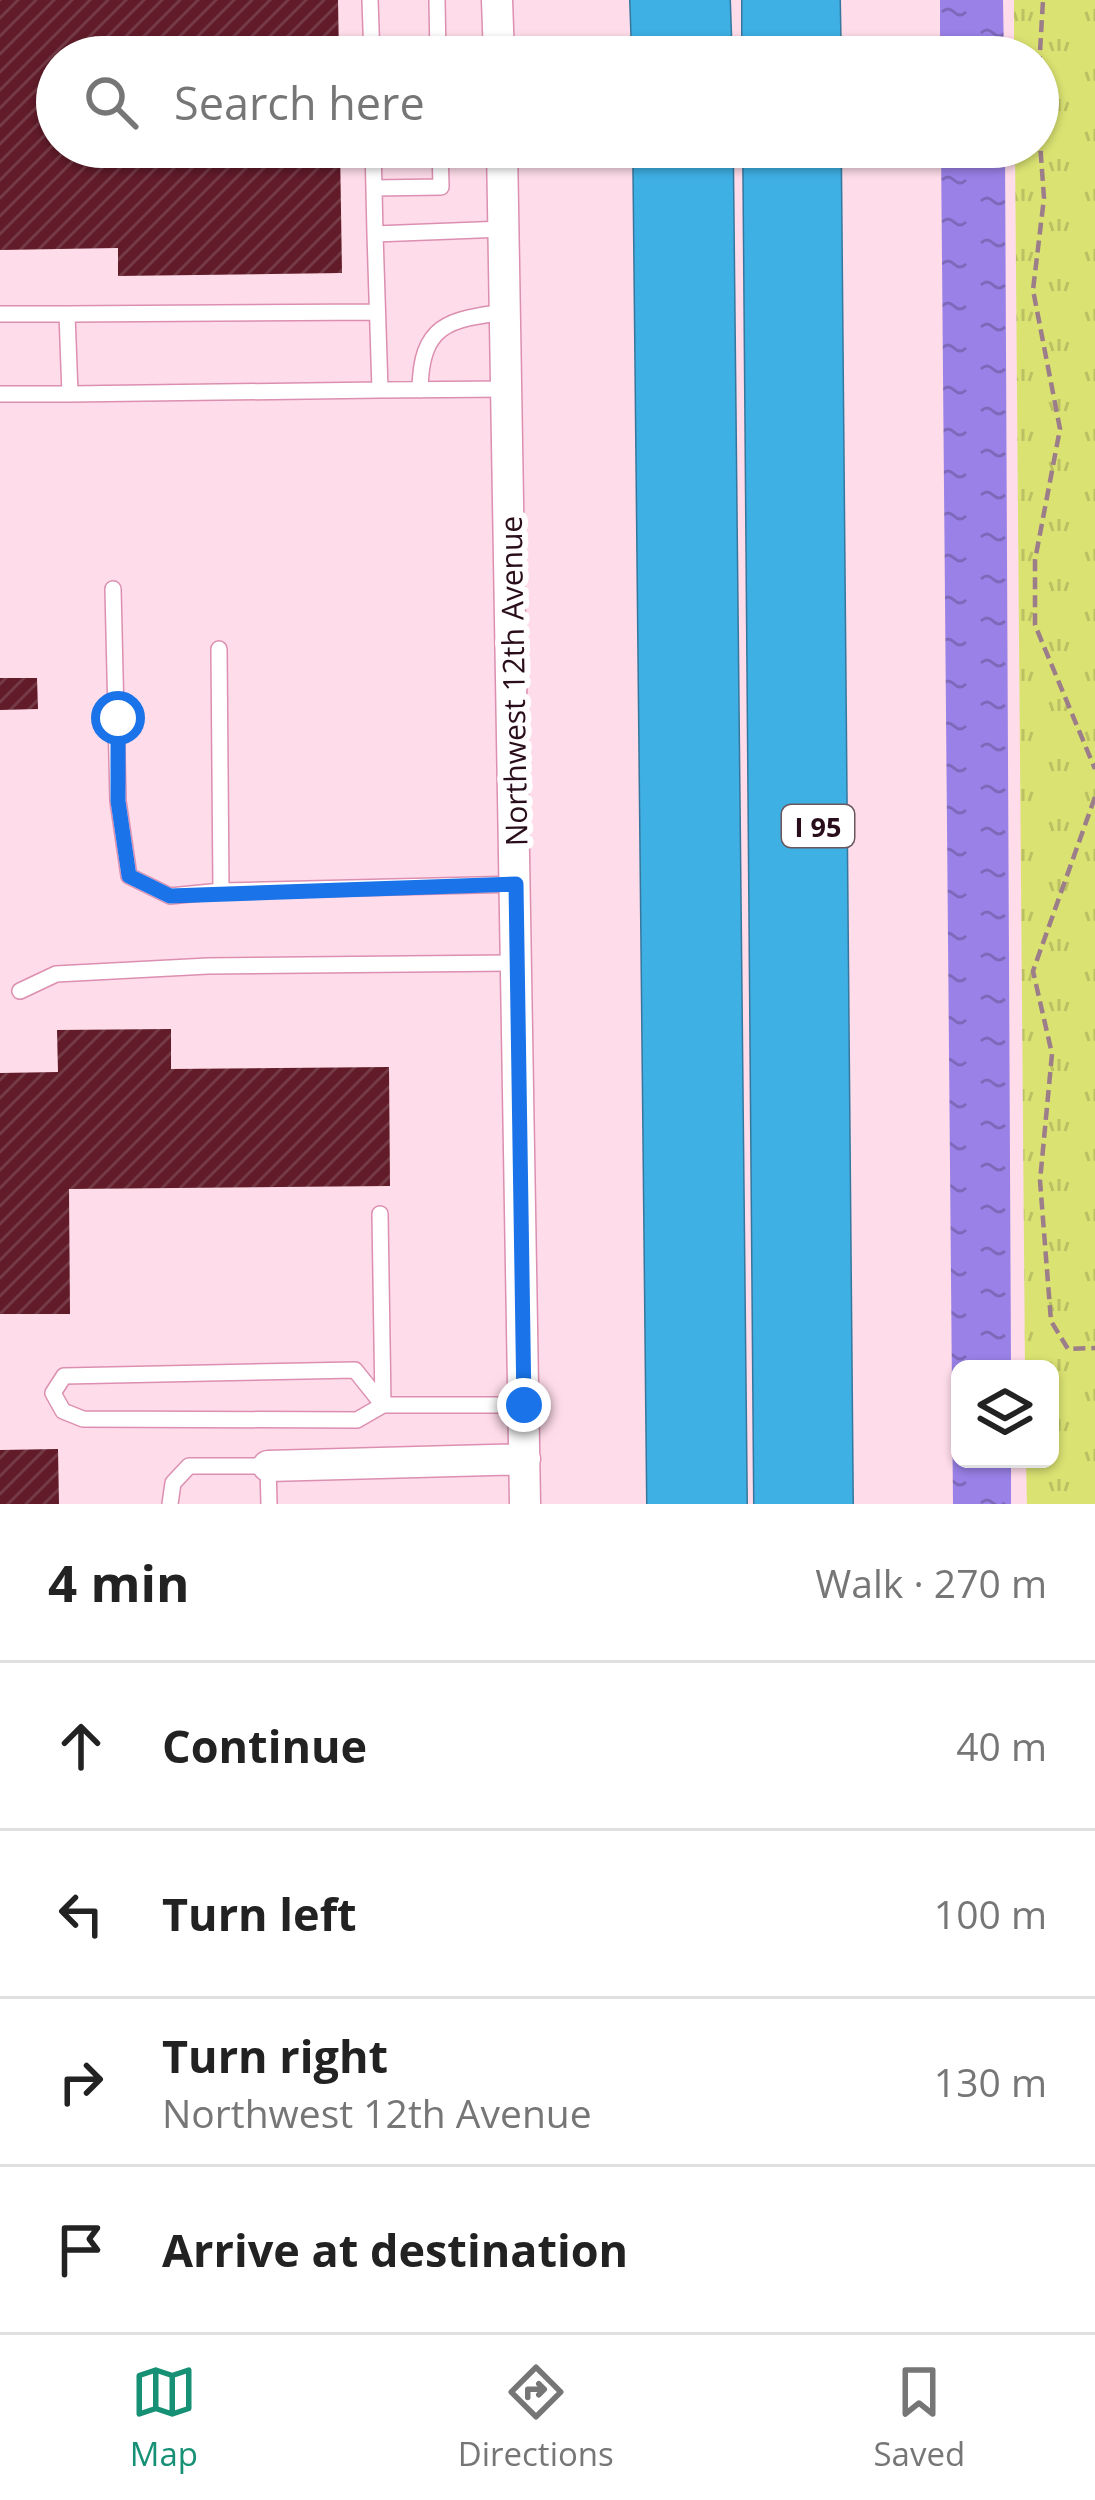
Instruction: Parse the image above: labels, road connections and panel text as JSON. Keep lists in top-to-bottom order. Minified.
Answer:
{"streets":{"highway":["I 95"],"street":["Northwest 12th Avenue"]},"page":{"search":"Search here","heading":["4 min","Walk · 270 m"],"list":[["Continue","40 m"],["Turn left","100 m"],["Turn right","Northwest 12th Avenue","130 m"],"Arrive at destination"],"nav":["Map","Directions","Saved"]}}
